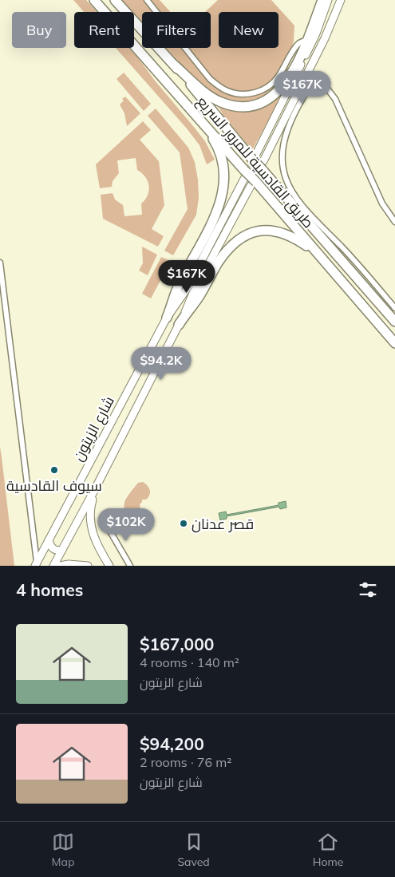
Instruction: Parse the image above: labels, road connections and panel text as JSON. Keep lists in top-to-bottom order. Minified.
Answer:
{"streets":{"highway":["طريق القادسية للمرور السريع"],"main road":["شارع الزيتون"]},"crossings":[["طريق القادسية للمرور السريع","شارع الزيتون"]],"places":["سيوف القادسية","قصر عدنان"],"page":{"chip":["Buy","Rent","Filters","New"],"price":["$167K","$167K","$94.2K","$102K"],"heading":"4 homes","list":[{"name":"$167,000","note":"4 rooms · 140 m² · شارع الزيتون"},{"name":"$94,200","note":"2 rooms · 76 m² · شارع الزيتون"}],"tabs":["Map","Saved","Home"]}}
